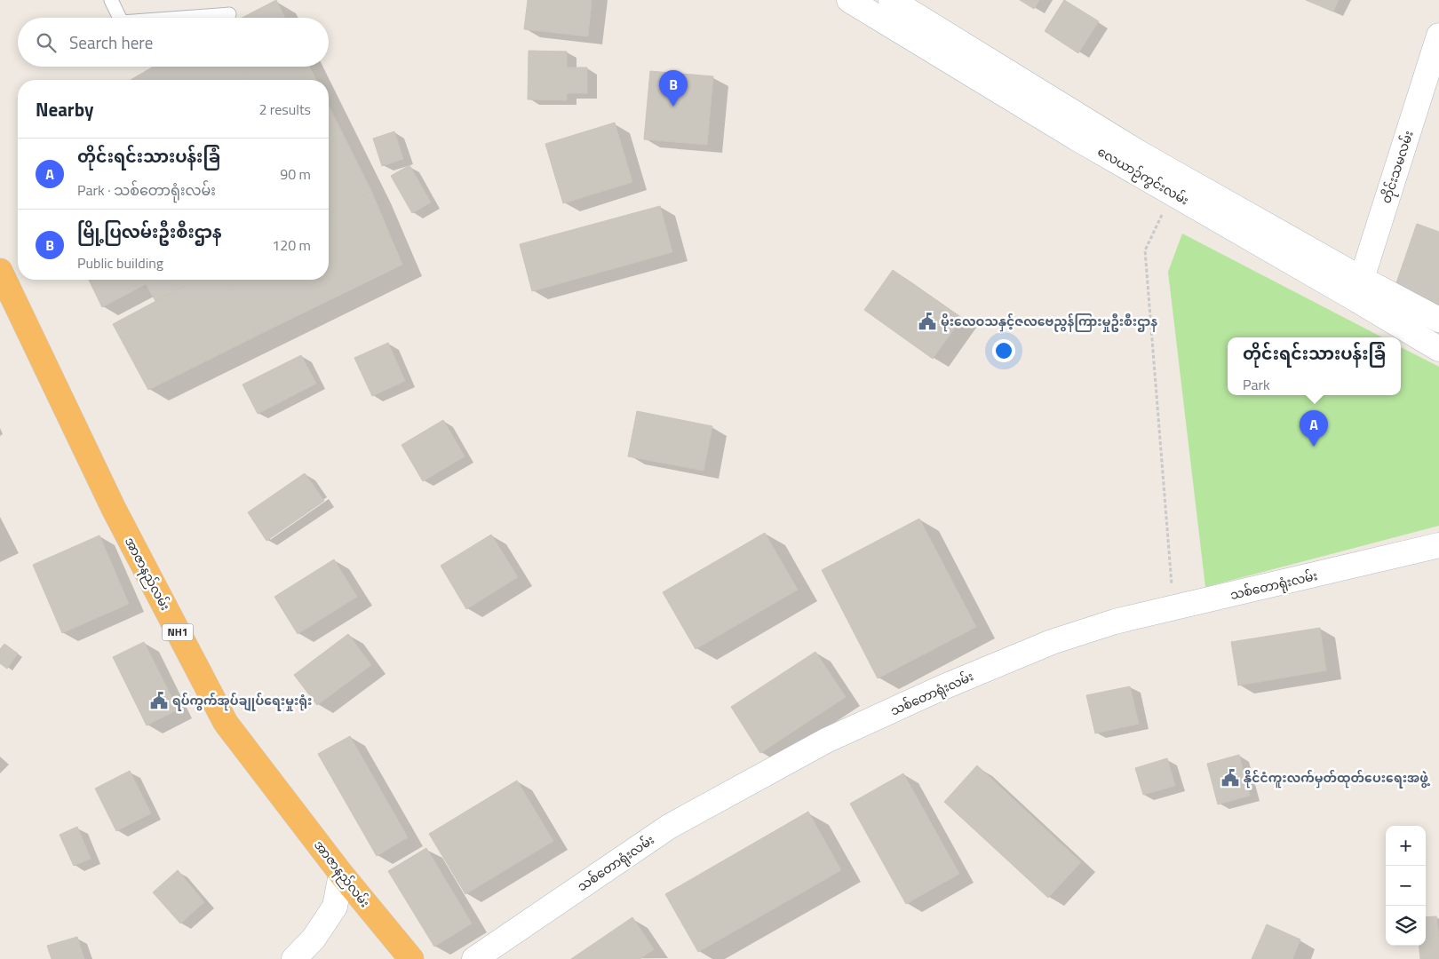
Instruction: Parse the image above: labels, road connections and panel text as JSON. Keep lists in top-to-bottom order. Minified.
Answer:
{"streets":{"highway":["အာဇာနည်လမ်း","NH1"],"street":["တိုင်းသမလမ်း","လေယာဉ်ကွင်းလမ်း","သစ်တောရုံးလမ်း"]},"crossings":[["တိုင်းသမလမ်း","လေယာဉ်ကွင်းလမ်း"]],"places":{"public building":["မိုးလေဝသနှင့်ဇလဗေညွန်ကြားမှုဦးစီးဌာန","ရပ်ကွက်အုပ်ချုပ်ရေးမှုးရုံး","နိုင်ငံကူးလက်မှတ်ထုတ်ပေးရေးအဖွဲ့"]},"page":{"search":"Search here","pins":["B","A"],"heading":["Nearby","2 results"],"list":[{"mark":"A","name":"တိုင်းရင်းသားပန်းခြံ","note":"Park · သစ်တောရုံးလမ်း","value":"90 m"},{"mark":"B","name":"မြို့ပြလမ်းဦးစီးဌာန","note":"Public building","value":"120 m"}],"popup":["တိုင်းရင်းသားပန်းခြံ","Park"],"map_buttons":["+","−"]}}
